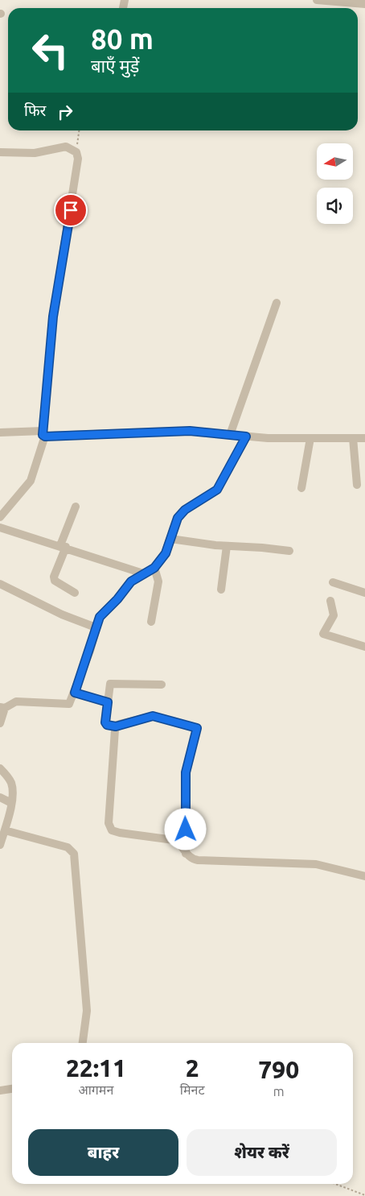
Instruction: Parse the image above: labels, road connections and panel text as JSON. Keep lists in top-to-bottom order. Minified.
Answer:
{"north":"left","page":{"turn":["80 m","बाएँ मुड़ें"],"then":"फिर","eta":["22:11","आगमन","2","मिनट","790","m"],"buttons":["बाहर","शेयर करें"]}}
